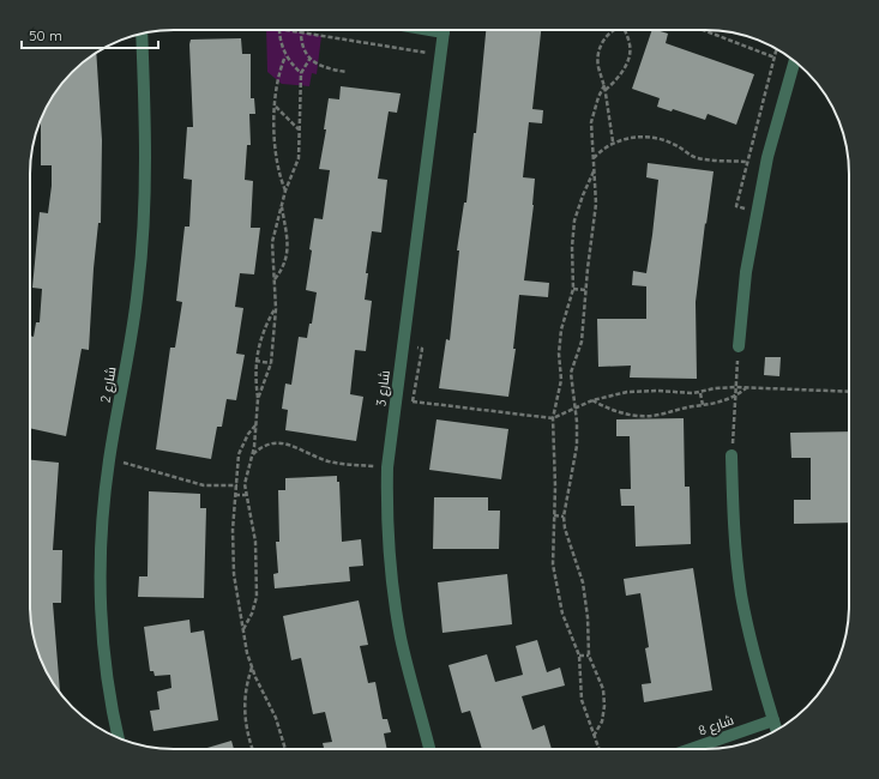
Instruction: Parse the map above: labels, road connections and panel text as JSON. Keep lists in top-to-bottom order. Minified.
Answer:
{"streets":{"street":["شارع 2","شارع 3","شارع 8"]},"scale_bar":"50 m"}
